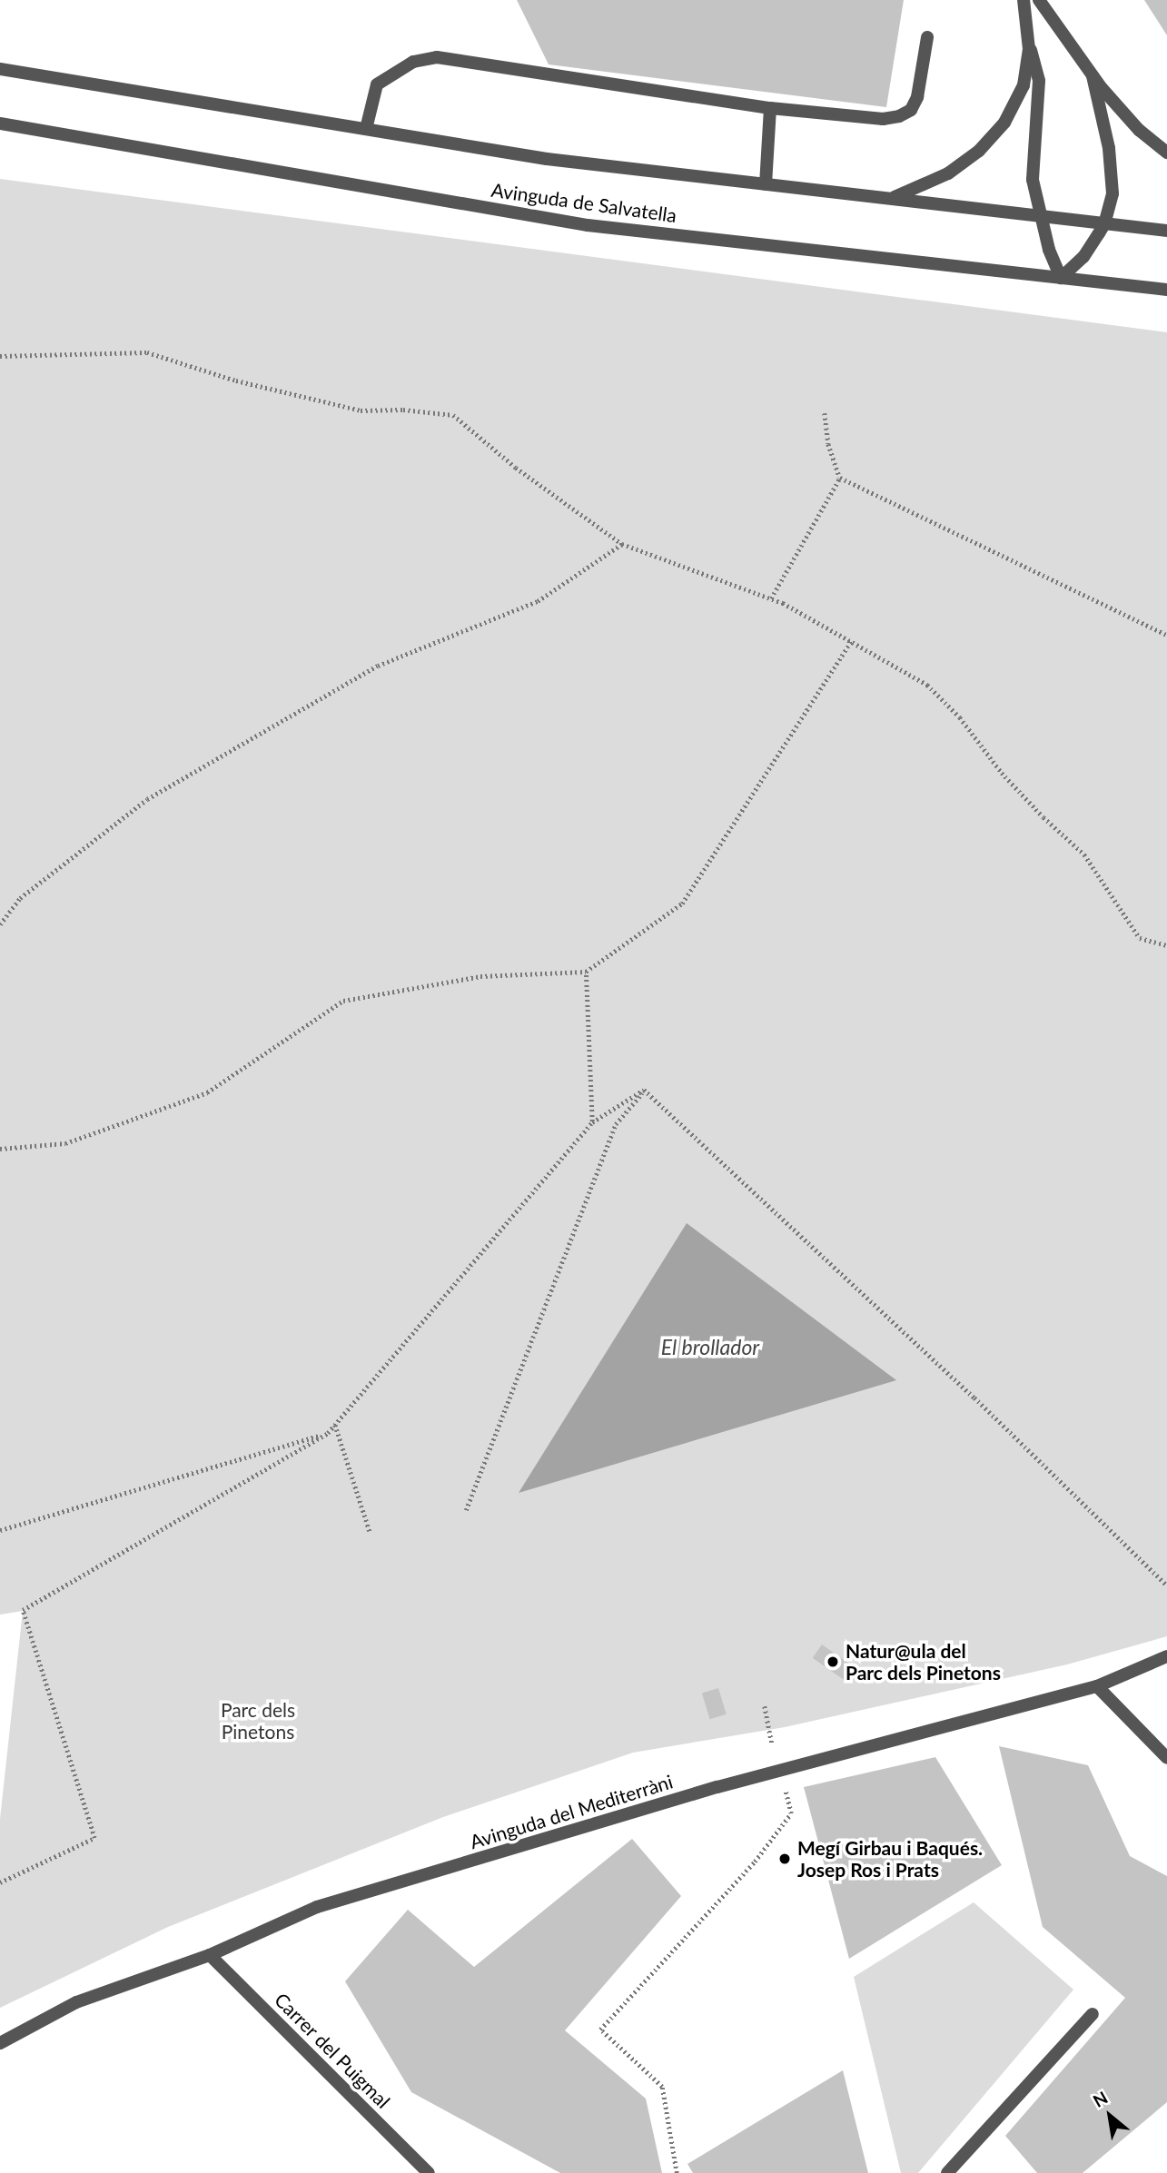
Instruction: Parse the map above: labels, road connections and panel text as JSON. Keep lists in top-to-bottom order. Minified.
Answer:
{"streets":{"street":["Avinguda de Salvatella","Avinguda del Mediterràni","Carrer del Puigmal"]},"crossings":[["Avinguda del Mediterràni","Carrer del Puigmal"]],"water":["El brollador"],"parks":["Parc dels Pinetons"],"places":["Natur@ula del Parc dels Pinetons","Megí Girbau i Baqués. Josep Ros i Prats"],"north":"top left"}
